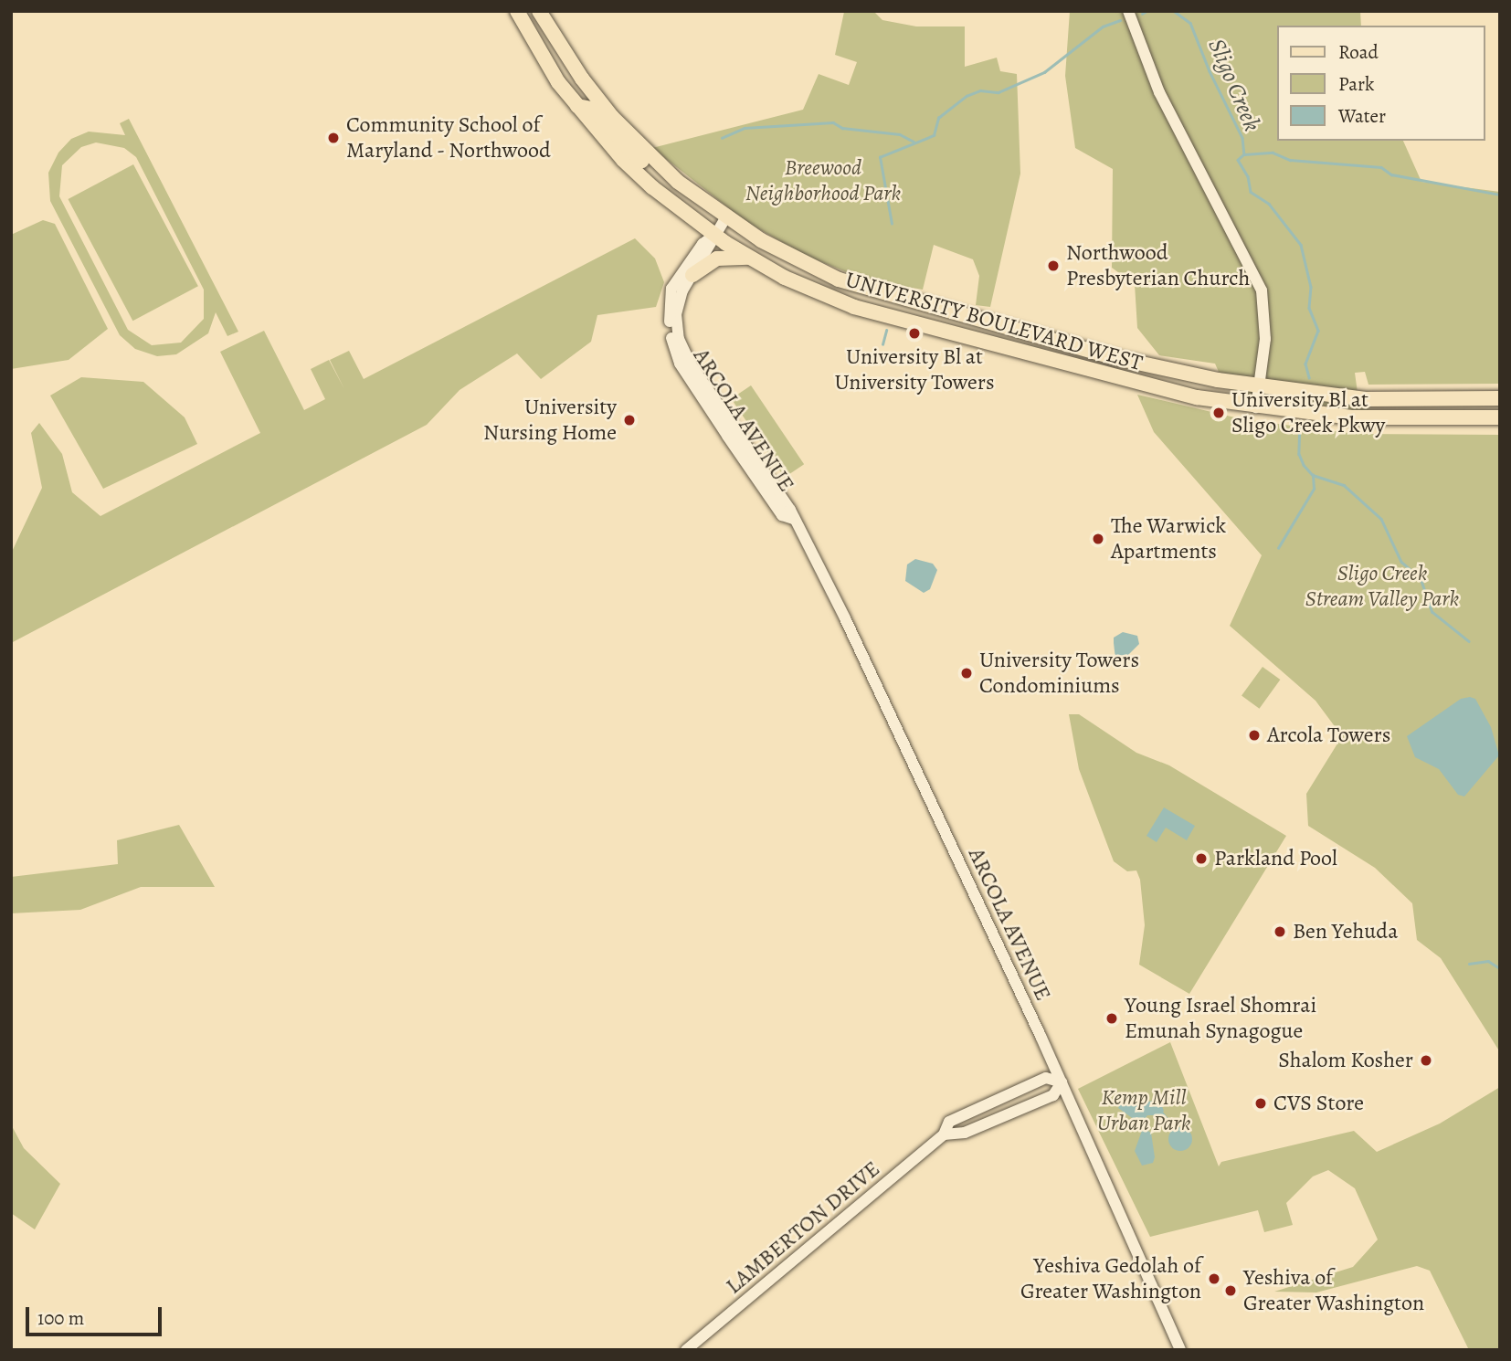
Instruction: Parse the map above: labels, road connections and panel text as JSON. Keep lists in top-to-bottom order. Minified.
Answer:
{"streets":{"main road":["UNIVERSITY BOULEVARD WEST"],"street":["ARCOLA AVENUE","LAMBERTON DRIVE"]},"crossings":[["UNIVERSITY BOULEVARD WEST","ARCOLA AVENUE"],["ARCOLA AVENUE","LAMBERTON DRIVE"]],"water":["Sligo Creek"],"parks":["Breewood Neighborhood Park","Sligo Creek Stream Valley Park","Kemp Mill Urban Park"],"places":["Community School of Maryland - Northwood","Northwood Presbyterian Church","University Bl at University Towers","University Bl at Sligo Creek Pkwy","University Nursing Home","The Warwick Apartments","University Towers Condominiums","Arcola Towers","Parkland Pool","Ben Yehuda","Young Israel Shomrai Emunah Synagogue","Shalom Kosher","CVS Store","Yeshiva Gedolah of Greater Washington","Yeshiva of Greater Washington"],"legend":["Road","Park","Water"],"scale_bar":"100 m"}
